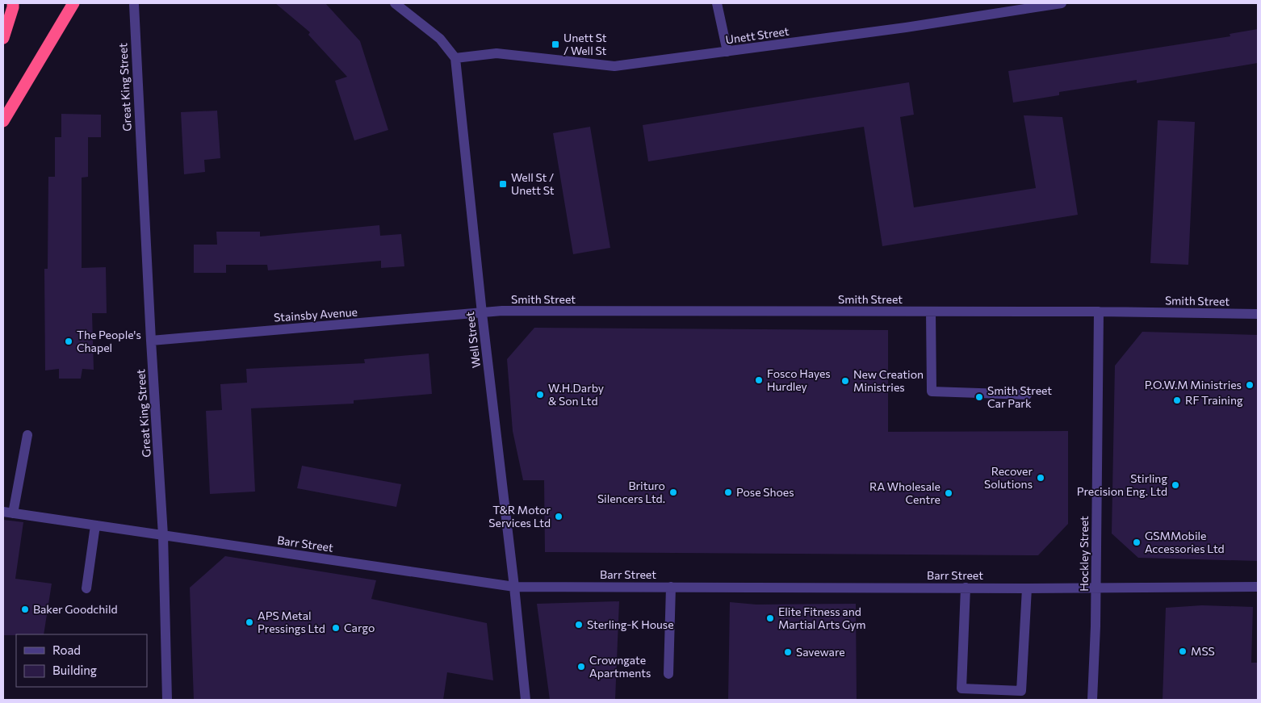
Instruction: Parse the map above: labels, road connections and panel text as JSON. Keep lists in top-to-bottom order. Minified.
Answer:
{"streets":{"street":["Unett Street","Great King Street","Smith Street","Stainsby Avenue","Well Street","Barr Street","Hockley Street"]},"crossings":[["Unett Street","Well Street"],["Great King Street","Stainsby Avenue"],["Great King Street","Barr Street"],["Smith Street","Stainsby Avenue"],["Smith Street","Well Street"],["Smith Street","Hockley Street"],["Stainsby Avenue","Well Street"],["Well Street","Barr Street"],["Barr Street","Hockley Street"]],"places":{"transit":["Unett St / Well St","Well St / Unett St"],"other":["The People's Chapel","Fosco Hayes Hurdley","New Creation Ministries","P.O.W.M Ministries","W.H.Darby & Son Ltd","Smith Street Car Park","RF Training","Recover Solutions","Stirling Precision Eng. Ltd","Brituro Silencers Ltd.","Pose Shoes","RA Wholesale Centre","T&R Motor Services Ltd","GSMMobile Accessories Ltd","Baker Goodchild","Elite Fitness and Martial Arts Gym","APS Metal Pressings Ltd","Sterling-K House","Cargo","MSS","Saveware","Crowngate Apartments"]},"legend":["Road","Building"]}
